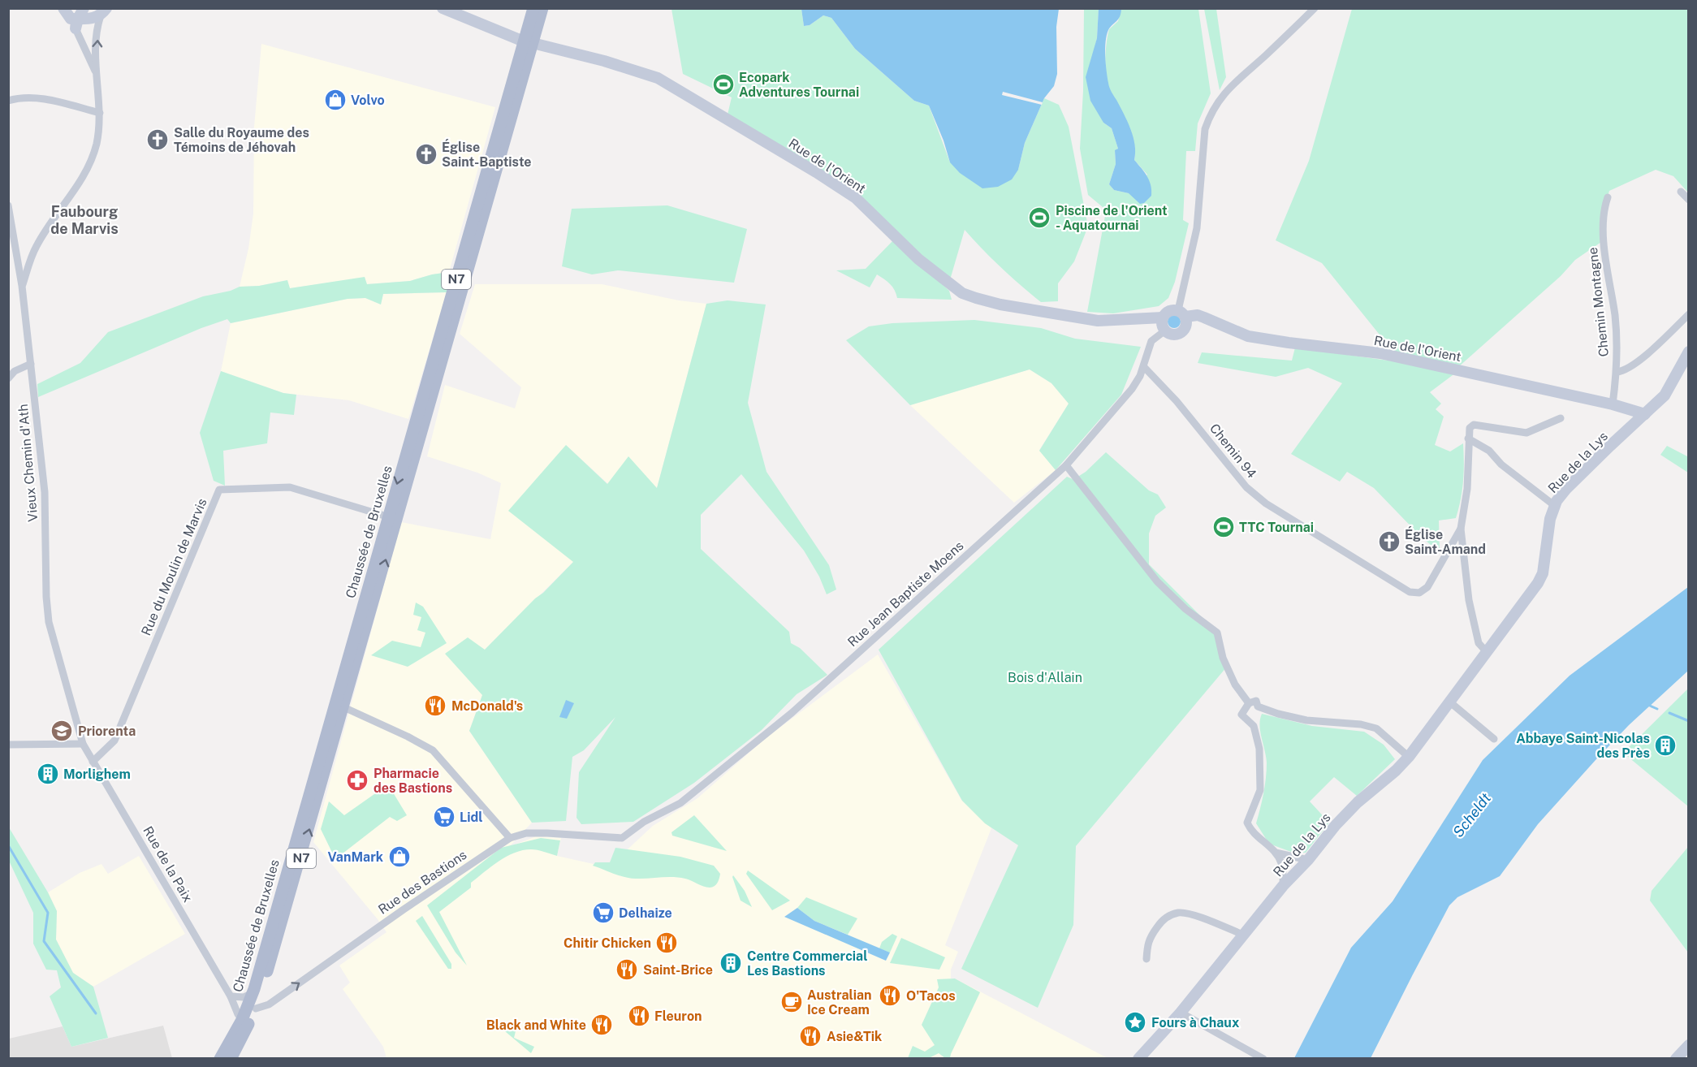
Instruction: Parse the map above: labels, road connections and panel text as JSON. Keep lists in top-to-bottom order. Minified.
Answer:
{"streets":{"main road":["N7","Chaussée de Bruxelles"],"street":["Rue de l'Orient","Chemin Montagne","Chemin 94","Rue de la Lys","Vieux Chemin d'Ath","Rue du Moulin de Marvis","Rue Jean Baptiste Moens","Rue de la Paix","Rue des Bastions"]},"crossings":[["Rue de l'Orient","Chemin Montagne"],["Rue de l'Orient","Rue de la Lys"],["Rue de l'Orient","Chaussée de Bruxelles"],["Rue de l'Orient","Rue Jean Baptiste Moens"],["Chemin 94","Rue Jean Baptiste Moens"],["Vieux Chemin d'Ath","Rue de la Paix"],["Chaussée de Bruxelles","Rue du Moulin de Marvis"],["Chaussée de Bruxelles","Rue de la Paix"],["Chaussée de Bruxelles","Rue des Bastions"],["Rue du Moulin de Marvis","Rue de la Paix"],["Rue Jean Baptiste Moens","Rue des Bastions"]],"one_way":["Rue des Bastions"],"districts":["Faubourg de Marvis"],"water":["Scheldt"],"parks":["Bois d'Allain"],"places":{"sports":["Ecopark Adventures Tournai","Piscine de l'Orient - Aquatournai","TTC Tournai"],"shop":["Volvo","VanMark"],"church":["Salle du Royaume des Témoins de Jéhovah","Église Saint-Baptiste","Église Saint-Amand"],"restaurant":["McDonald's","Chitir Chicken","Saint-Brice","O'Tacos","Fleuron","Black and White","Asie&Tik"],"school or university":["Priorenta"],"building":["Abbaye Saint-Nicolas des Près","Morlighem","Centre Commercial Les Bastions"],"pharmacy":["Pharmacie des Bastions"],"supermarket":["Lidl","Delhaize"],"cafe":["Australian Ice Cream"],"place":["Fours à Chaux"]}}
